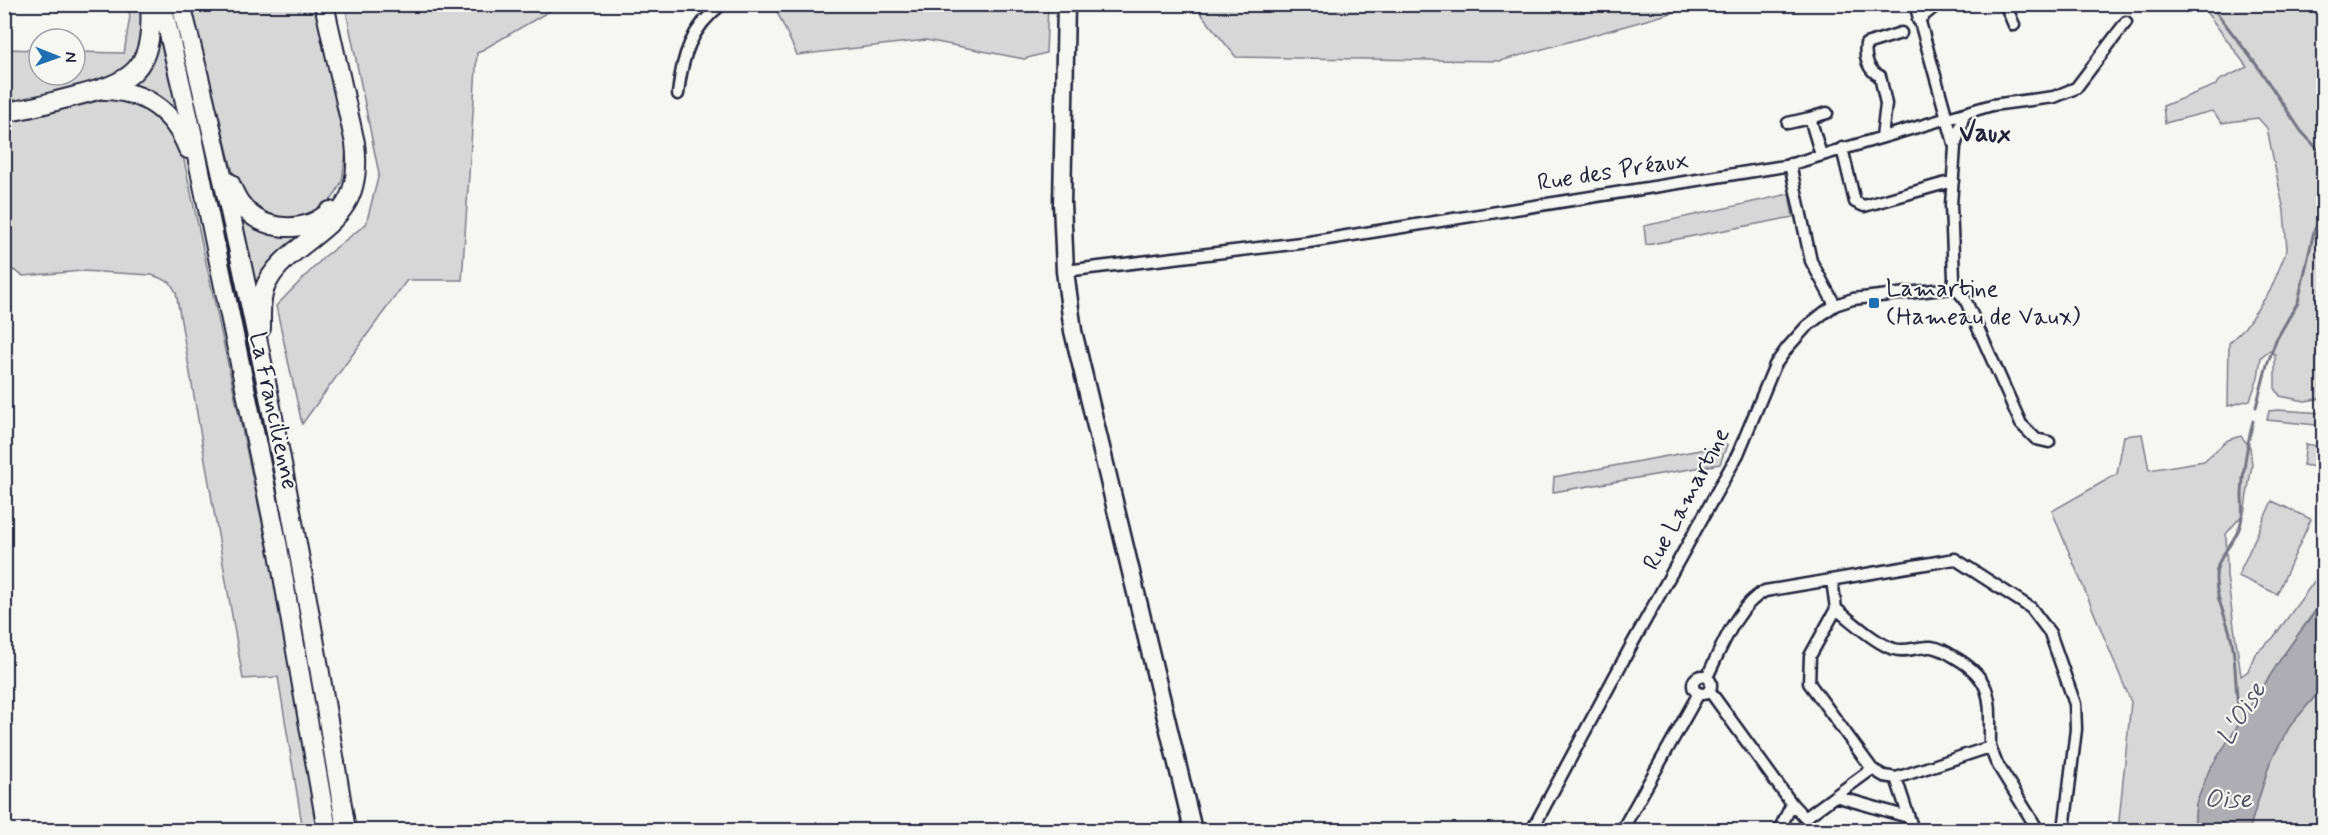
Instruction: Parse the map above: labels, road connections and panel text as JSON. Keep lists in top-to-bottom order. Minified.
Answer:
{"streets":{"highway":["La Francilienne"],"street":["Rue des Préaux","Rue Lamartine"]},"districts":["Vaux"],"water":["L'Oise","Oise"],"places":{"transit":["Lamartine (Hameau de Vaux)"]},"north":"right"}
